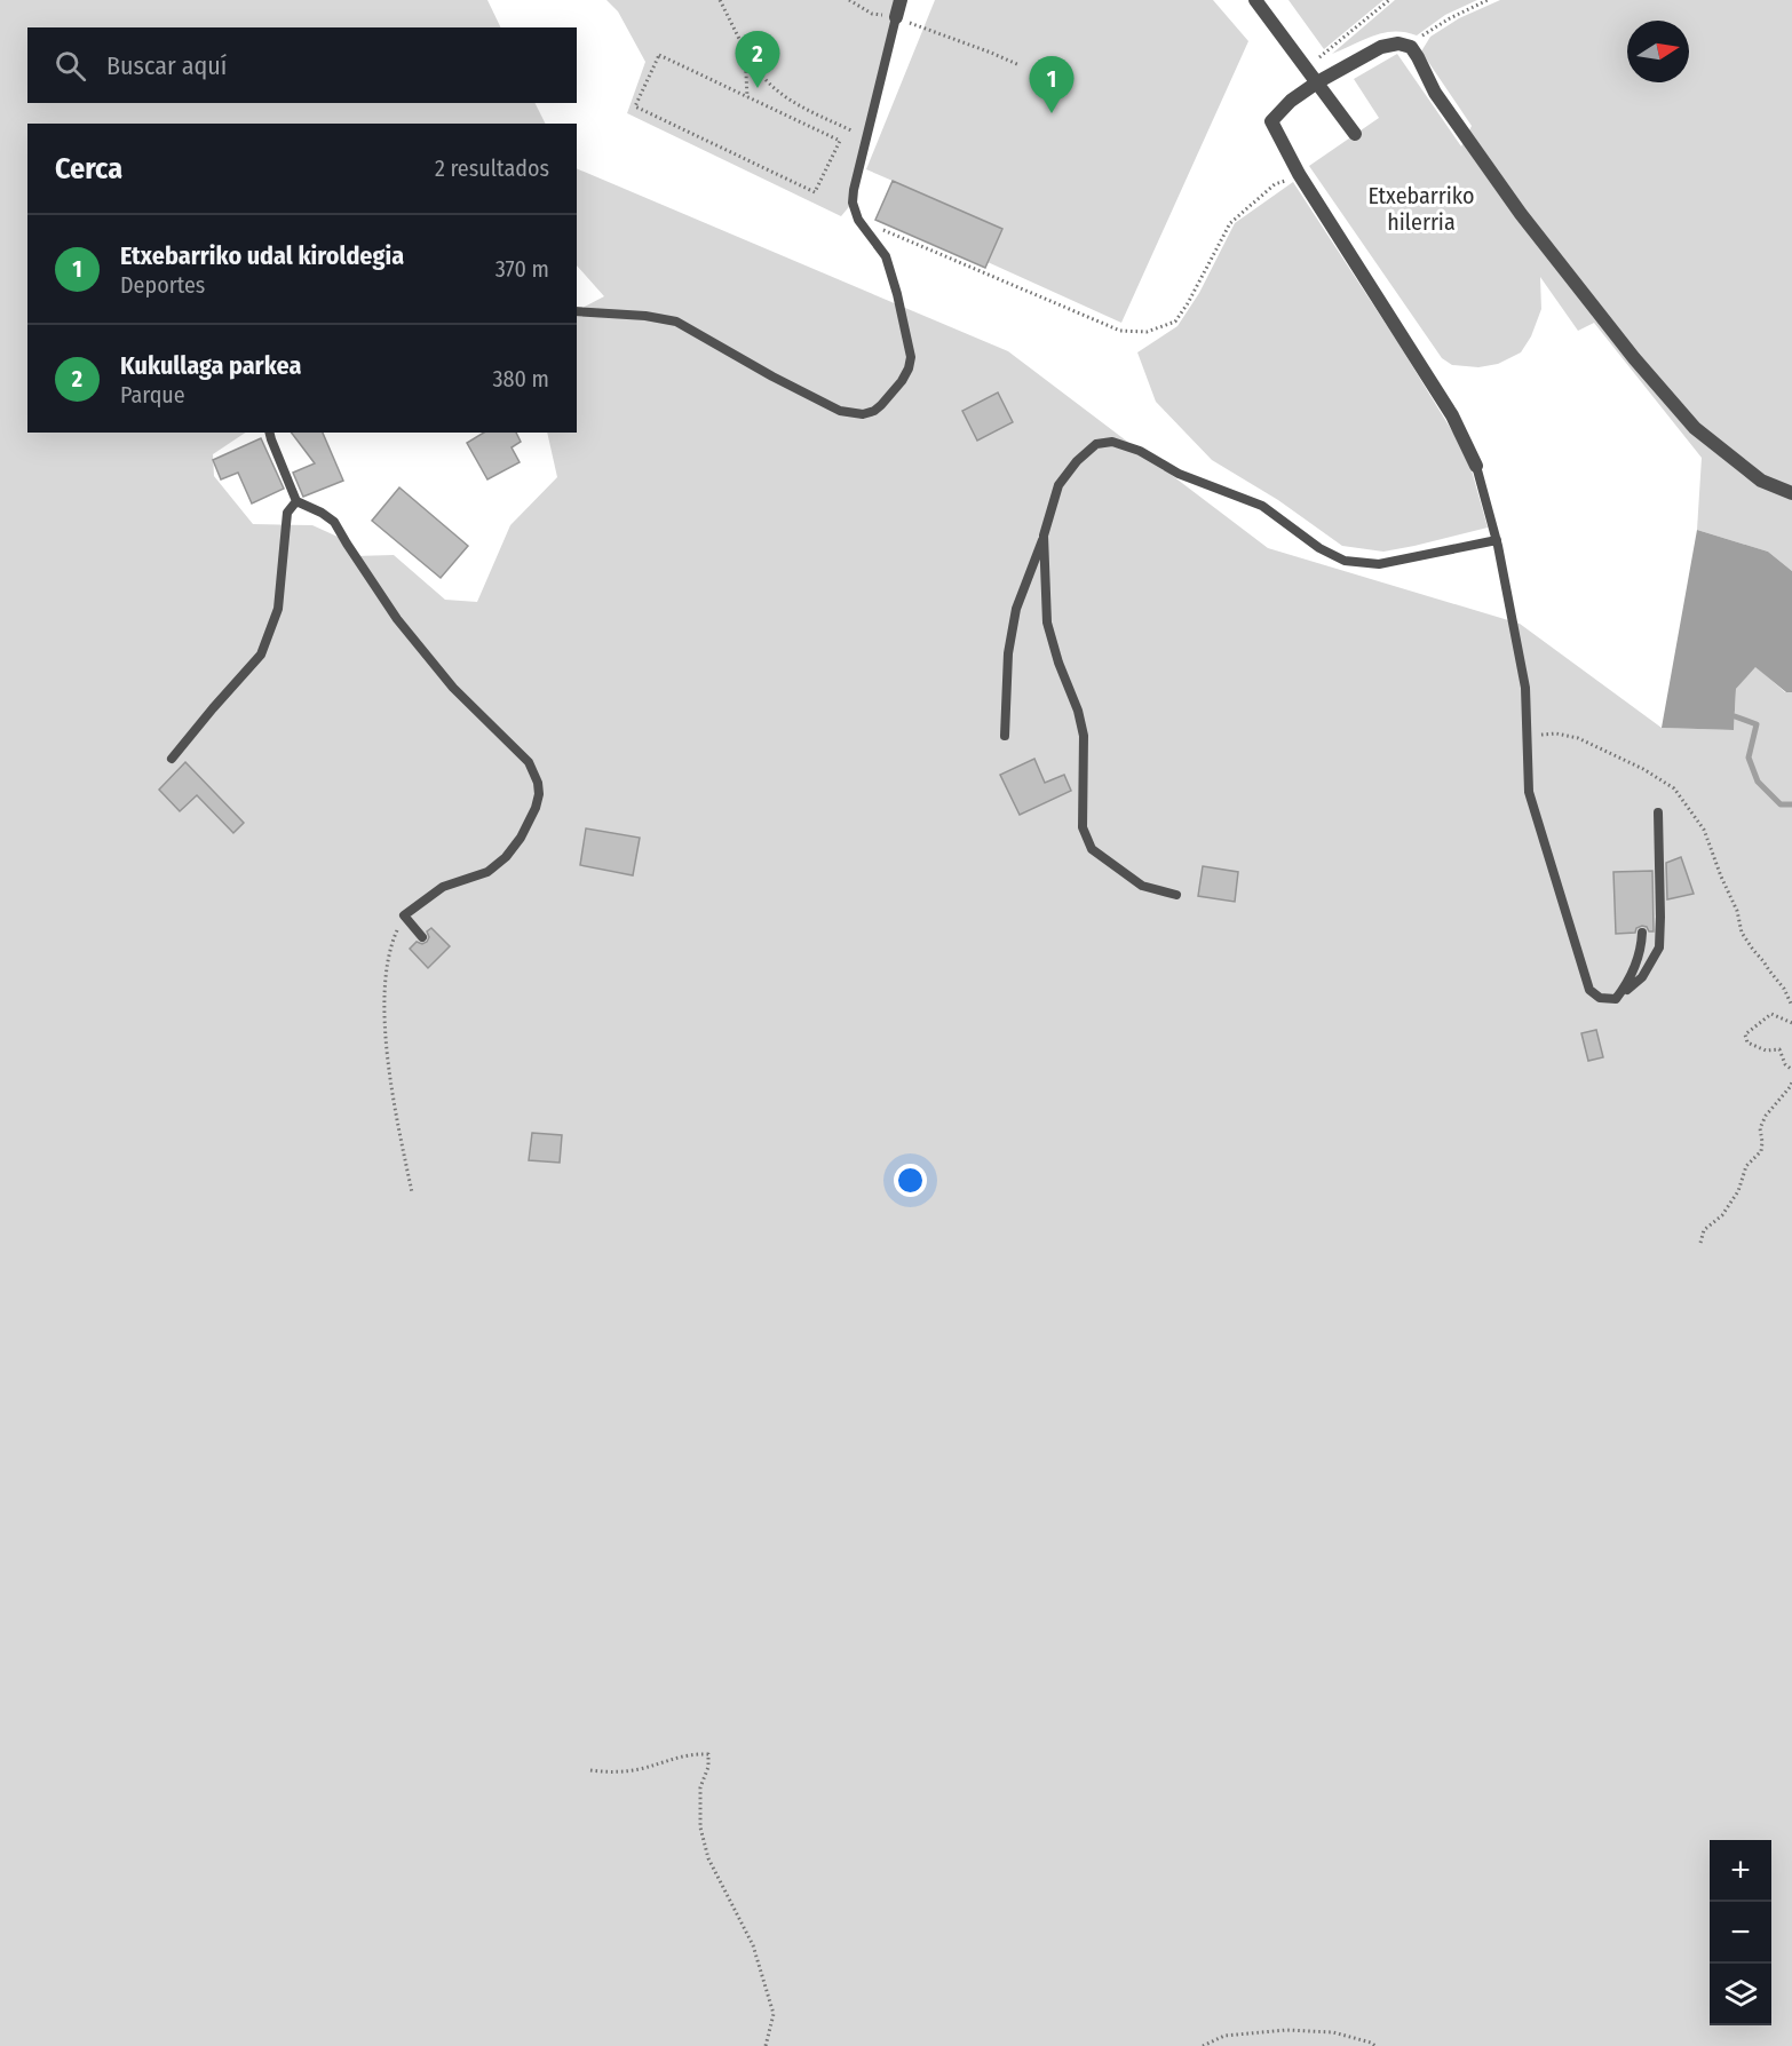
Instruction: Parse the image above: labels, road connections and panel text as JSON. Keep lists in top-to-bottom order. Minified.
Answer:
{"parks":["Etxebarriko hilerria"],"north":"right","page":{"search":"Buscar aquí","pins":["2","1"],"heading":["Cerca","2 resultados"],"list":[{"mark":"1","name":"Etxebarriko udal kiroldegia","note":"Deportes","value":"370 m"},{"mark":"2","name":"Kukullaga parkea","note":"Parque","value":"380 m"}],"map_buttons":["+","−"]}}
